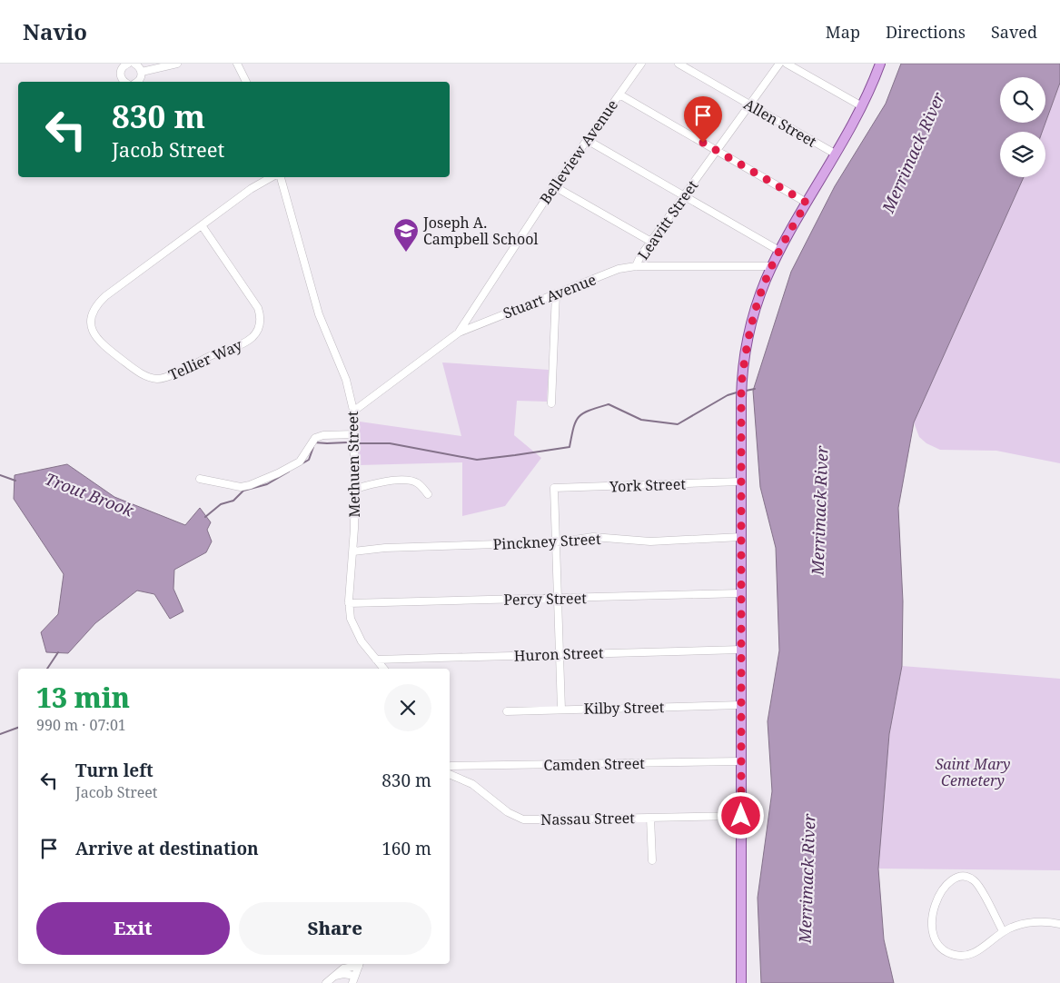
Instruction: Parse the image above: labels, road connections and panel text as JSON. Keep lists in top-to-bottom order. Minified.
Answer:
{"streets":{"street":["Allen Street","Belleview Avenue","Leavitt Street","Stuart Avenue","Tellier Way","Methuen Street","York Street","Pinckney Street","Percy Street","Huron Street","Kilby Street","Camden Street","Nassau Street"]},"crossings":[["Allen Street","Leavitt Street"],["Belleview Avenue","Stuart Avenue"],["Leavitt Street","Stuart Avenue"],["Stuart Avenue","Methuen Street"],["Methuen Street","Pinckney Street"],["Methuen Street","Percy Street"],["Methuen Street","Huron Street"],["York Street","Pinckney Street"]],"water":["Merrimack River","Trout Brook"],"parks":["Saint Mary Cemetery"],"places":{"school or university":["Joseph A. Campbell School"]},"page":{"header":"Navio","nav":["Map","Directions","Saved"],"turn":["830 m","Jacob Street"],"heading":["13 min","990 m · 07:01"],"list":[{"name":"Turn left","note":"Jacob Street","value":"830 m"},{"name":"Arrive at destination","value":"160 m"}],"buttons":["Exit","Share"]}}
